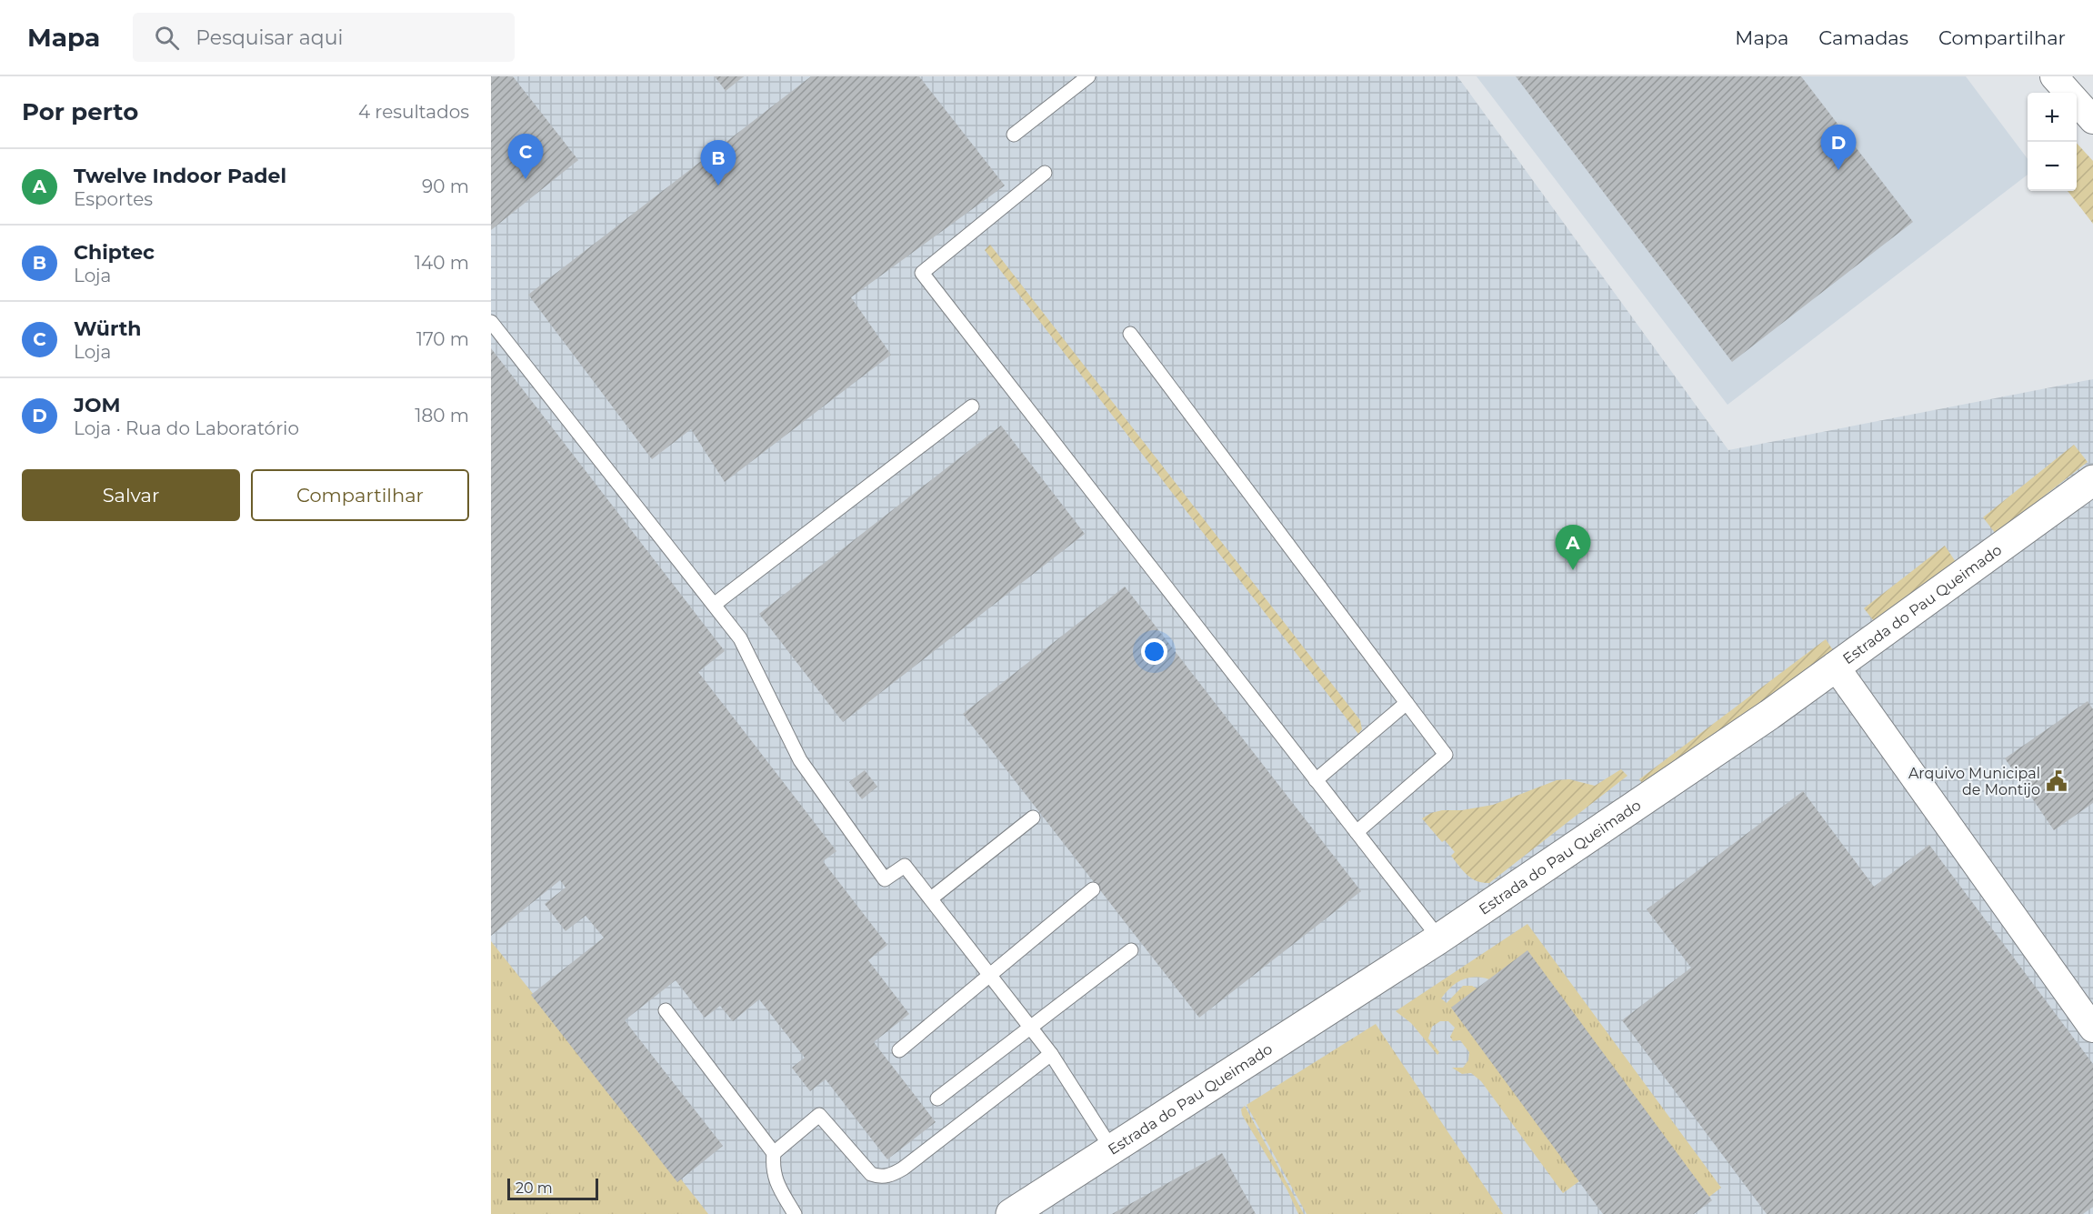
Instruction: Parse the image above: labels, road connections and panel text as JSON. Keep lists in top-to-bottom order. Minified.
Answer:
{"streets":{"street":["Estrada do Pau Queimado"]},"places":{"public building":["Arquivo Municipal de Montijo"]},"scale_bar":"20 m","page":{"header":"Mapa","search":"Pesquisar aqui","nav":["Mapa","Camadas","Compartilhar"],"heading":["Por perto","4 resultados"],"map_buttons":["+","−"],"pins":["D","C","B","A"],"list":[{"mark":"A","name":"Twelve Indoor Padel","note":"Esportes","value":"90 m"},{"mark":"B","name":"Chiptec","note":"Loja","value":"140 m"},{"mark":"C","name":"Würth","note":"Loja","value":"170 m"},{"mark":"D","name":"JOM","note":"Loja · Rua do Laboratório","value":"180 m"}],"buttons":["Salvar","Compartilhar"],"scale":"20 m"}}
